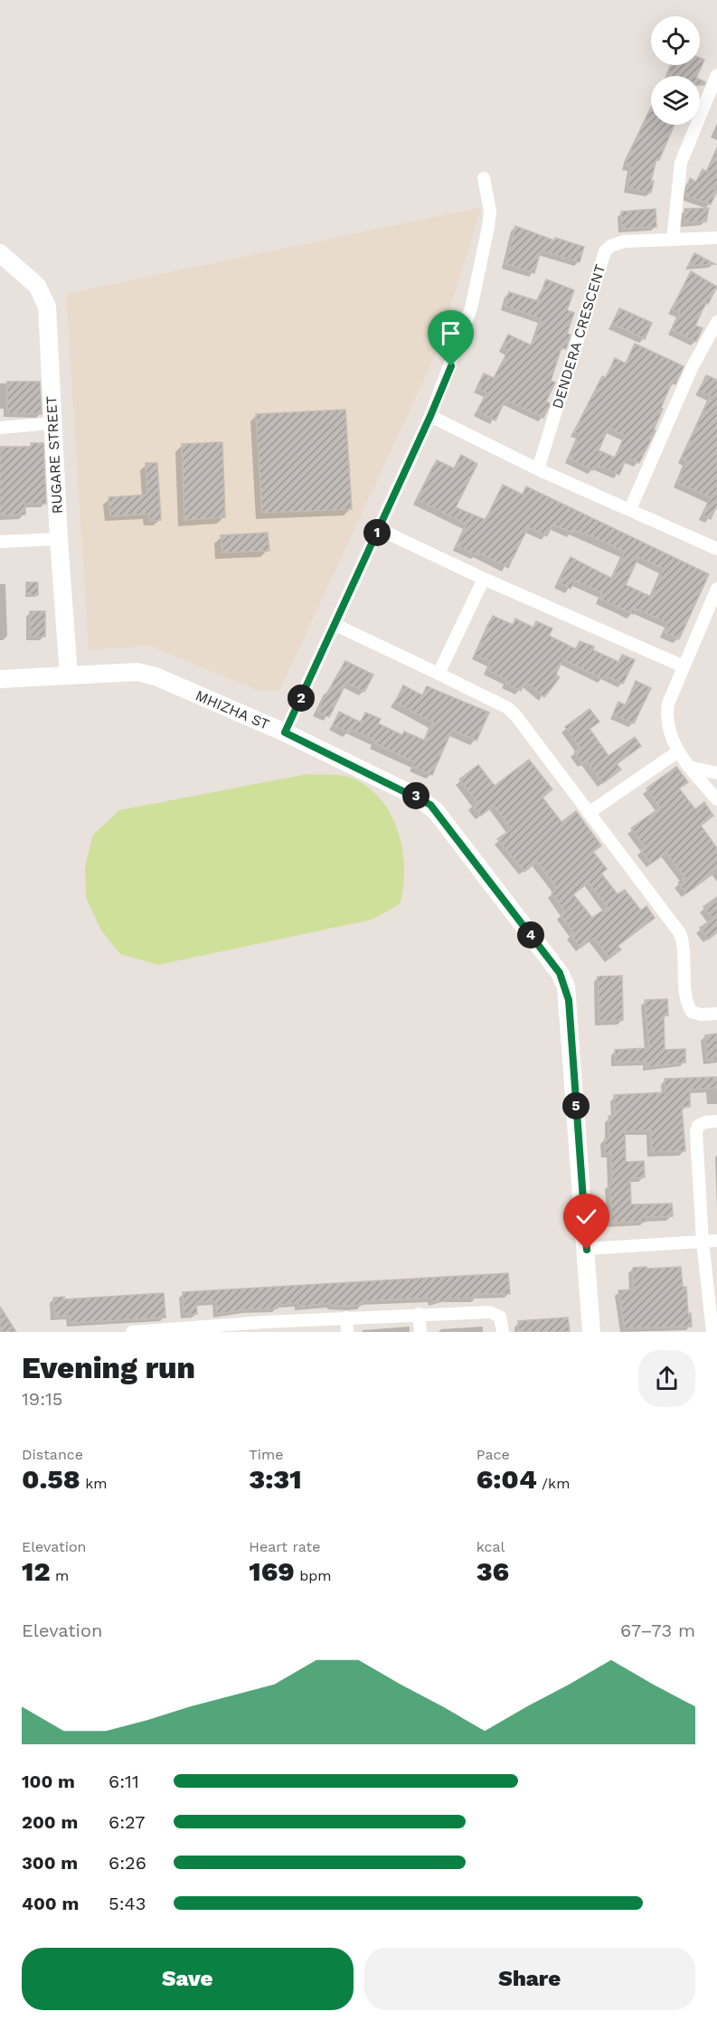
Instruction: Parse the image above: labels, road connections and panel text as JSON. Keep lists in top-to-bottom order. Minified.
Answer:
{"streets":{"street":["DENDERA CRESCENT","RUGARE STREET","MHIZHA ST"]},"crossings":[["RUGARE STREET","MHIZHA ST"]],"page":{"pins":["1","2","3","4","5"],"heading":["Evening run","19:15"],"stats":[["Distance","0.58 km"],["Time","3:31"],["Pace","6:04 /km"],["Elevation","12 m"],["Heart rate","169 bpm"],["kcal","36"]],"chart":["Elevation","67–73 m"],"list":[{"name":"100 m","note":"6:11"},{"name":"200 m","note":"6:27"},{"name":"300 m","note":"6:26"},{"name":"400 m","note":"5:43"}],"buttons":["Save","Share"]}}
